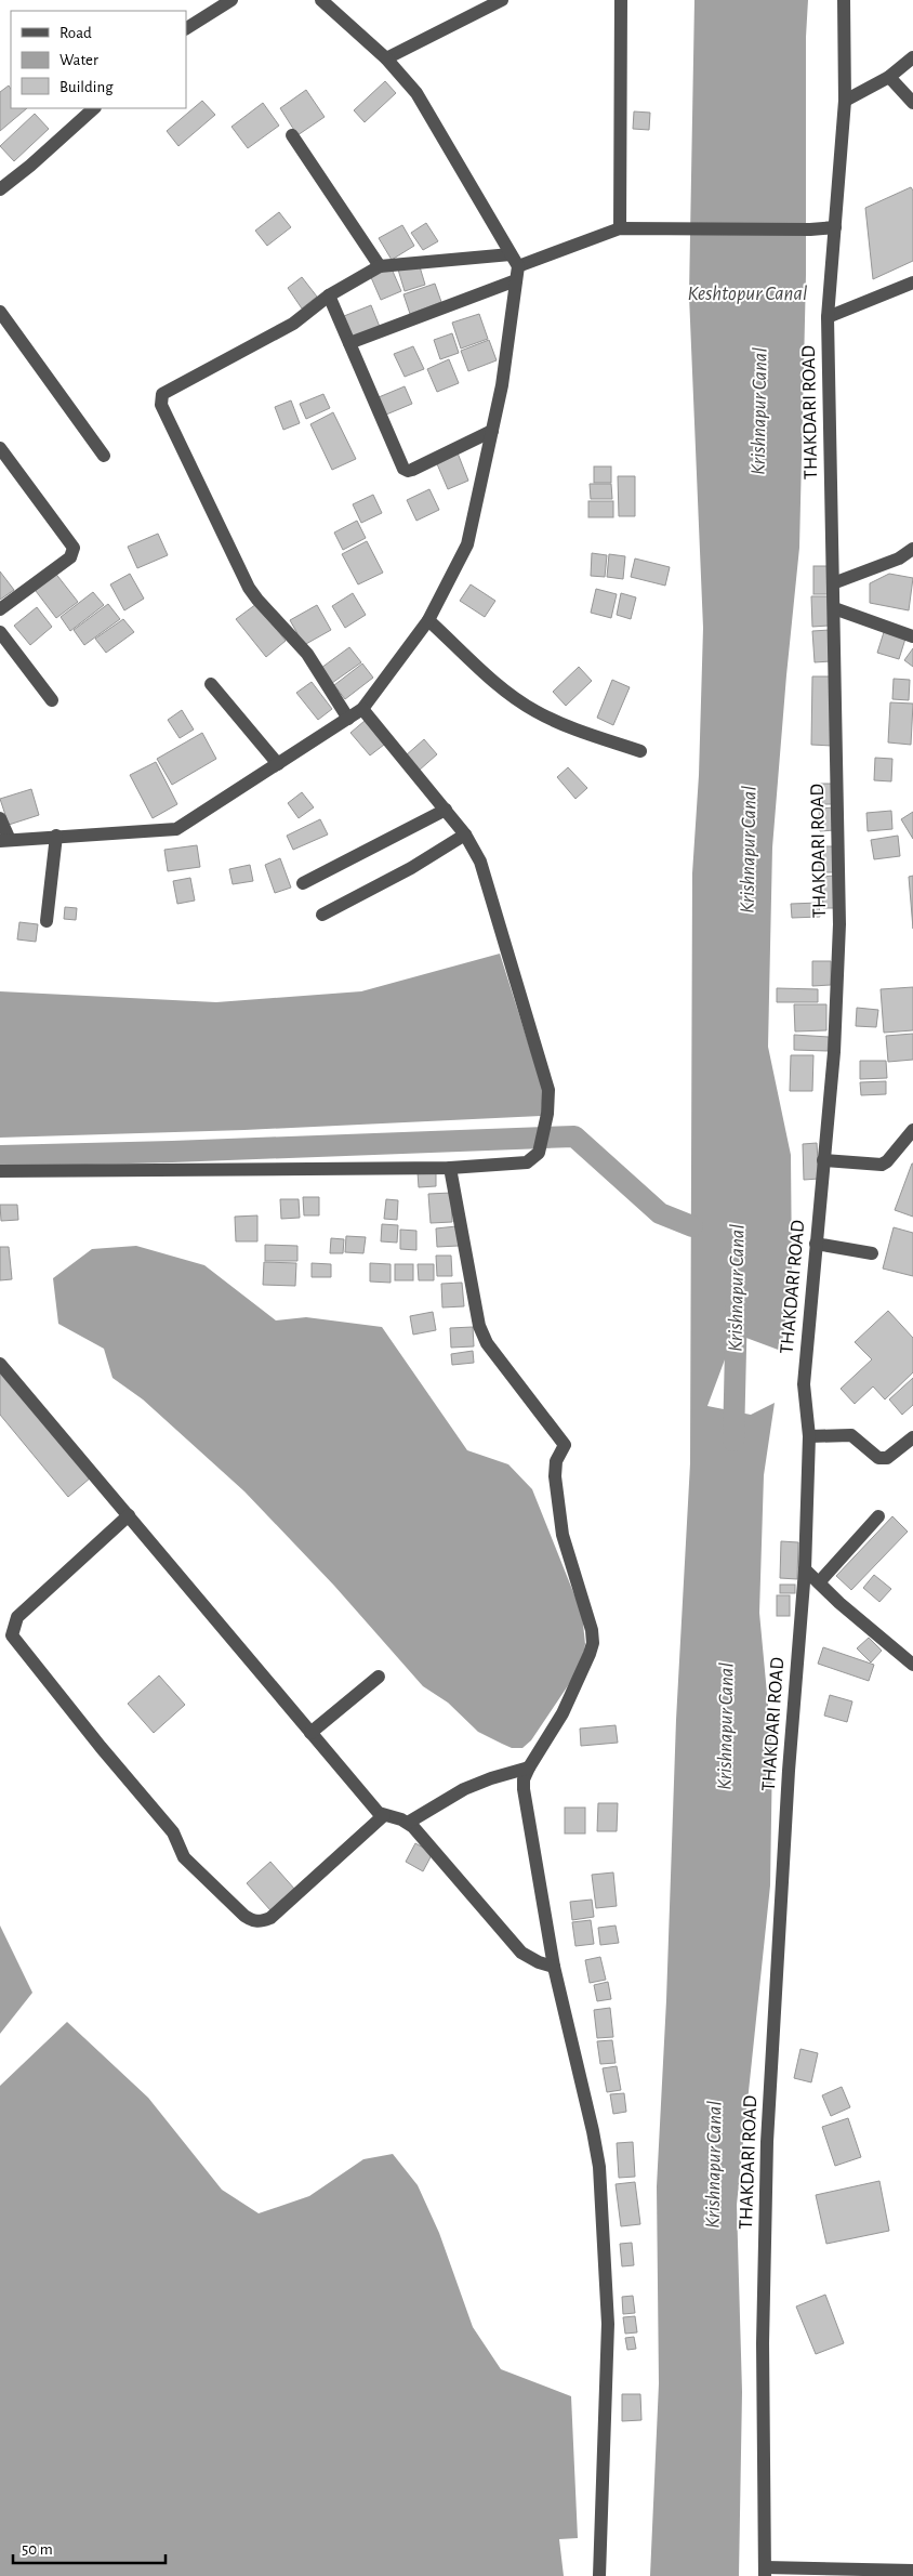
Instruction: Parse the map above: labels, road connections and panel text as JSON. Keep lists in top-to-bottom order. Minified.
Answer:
{"streets":{"street":["THAKDARI ROAD"]},"water":["Keshtopur Canal","Krishnapur Canal"],"legend":["Road","Water","Building"],"scale_bar":"50 m"}
